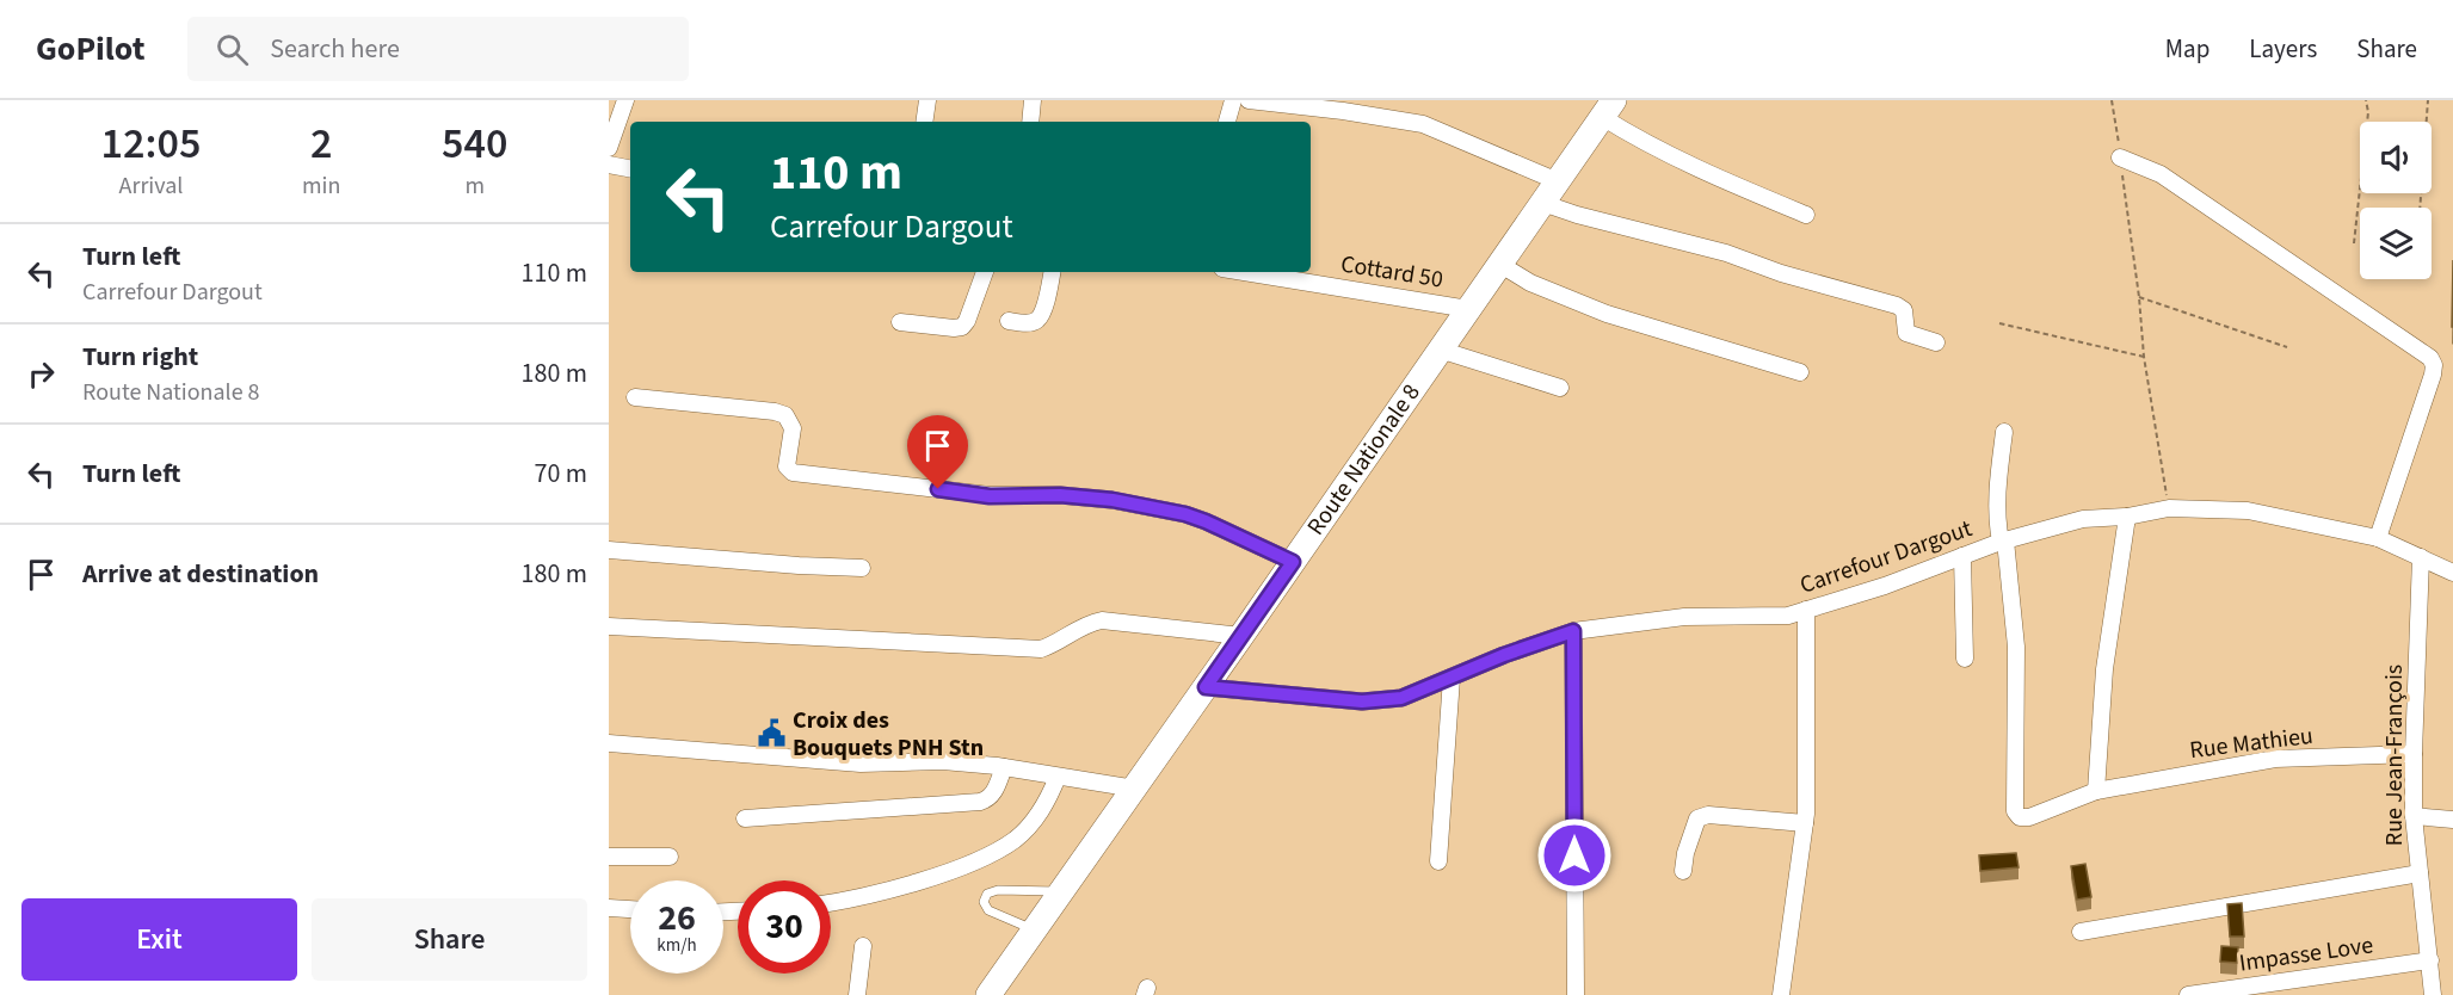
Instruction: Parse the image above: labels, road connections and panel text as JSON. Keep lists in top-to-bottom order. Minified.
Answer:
{"streets":{"main road":["Route Nationale 8"],"street":["Cottard 50","Carrefour Dargout","Rue Mathieu","Rue Jean-François","Impasse Love"]},"crossings":[["Cottard 50","Route Nationale 8"],["Route Nationale 8","Carrefour Dargout"],["Carrefour Dargout","Rue Mathieu"],["Carrefour Dargout","Rue Jean-François"],["Rue Mathieu","Rue Jean-François"],["Rue Jean-François","Impasse Love"]],"places":{"public building":["Croix des Bouquets PNH Stn"]},"page":{"header":"GoPilot","search":"Search here","nav":["Map","Layers","Share"],"eta":["12:05","Arrival","2","min","540","m"],"turn":["110 m","Carrefour Dargout"],"list":[{"name":"Turn left","note":"Carrefour Dargout","value":"110 m"},{"name":"Turn right","note":"Route Nationale 8","value":"180 m"},{"name":"Turn left","value":"70 m"},{"name":"Arrive at destination","value":"180 m"}],"speed":"26 km/h","limit":"30","buttons":["Exit","Share"]}}
